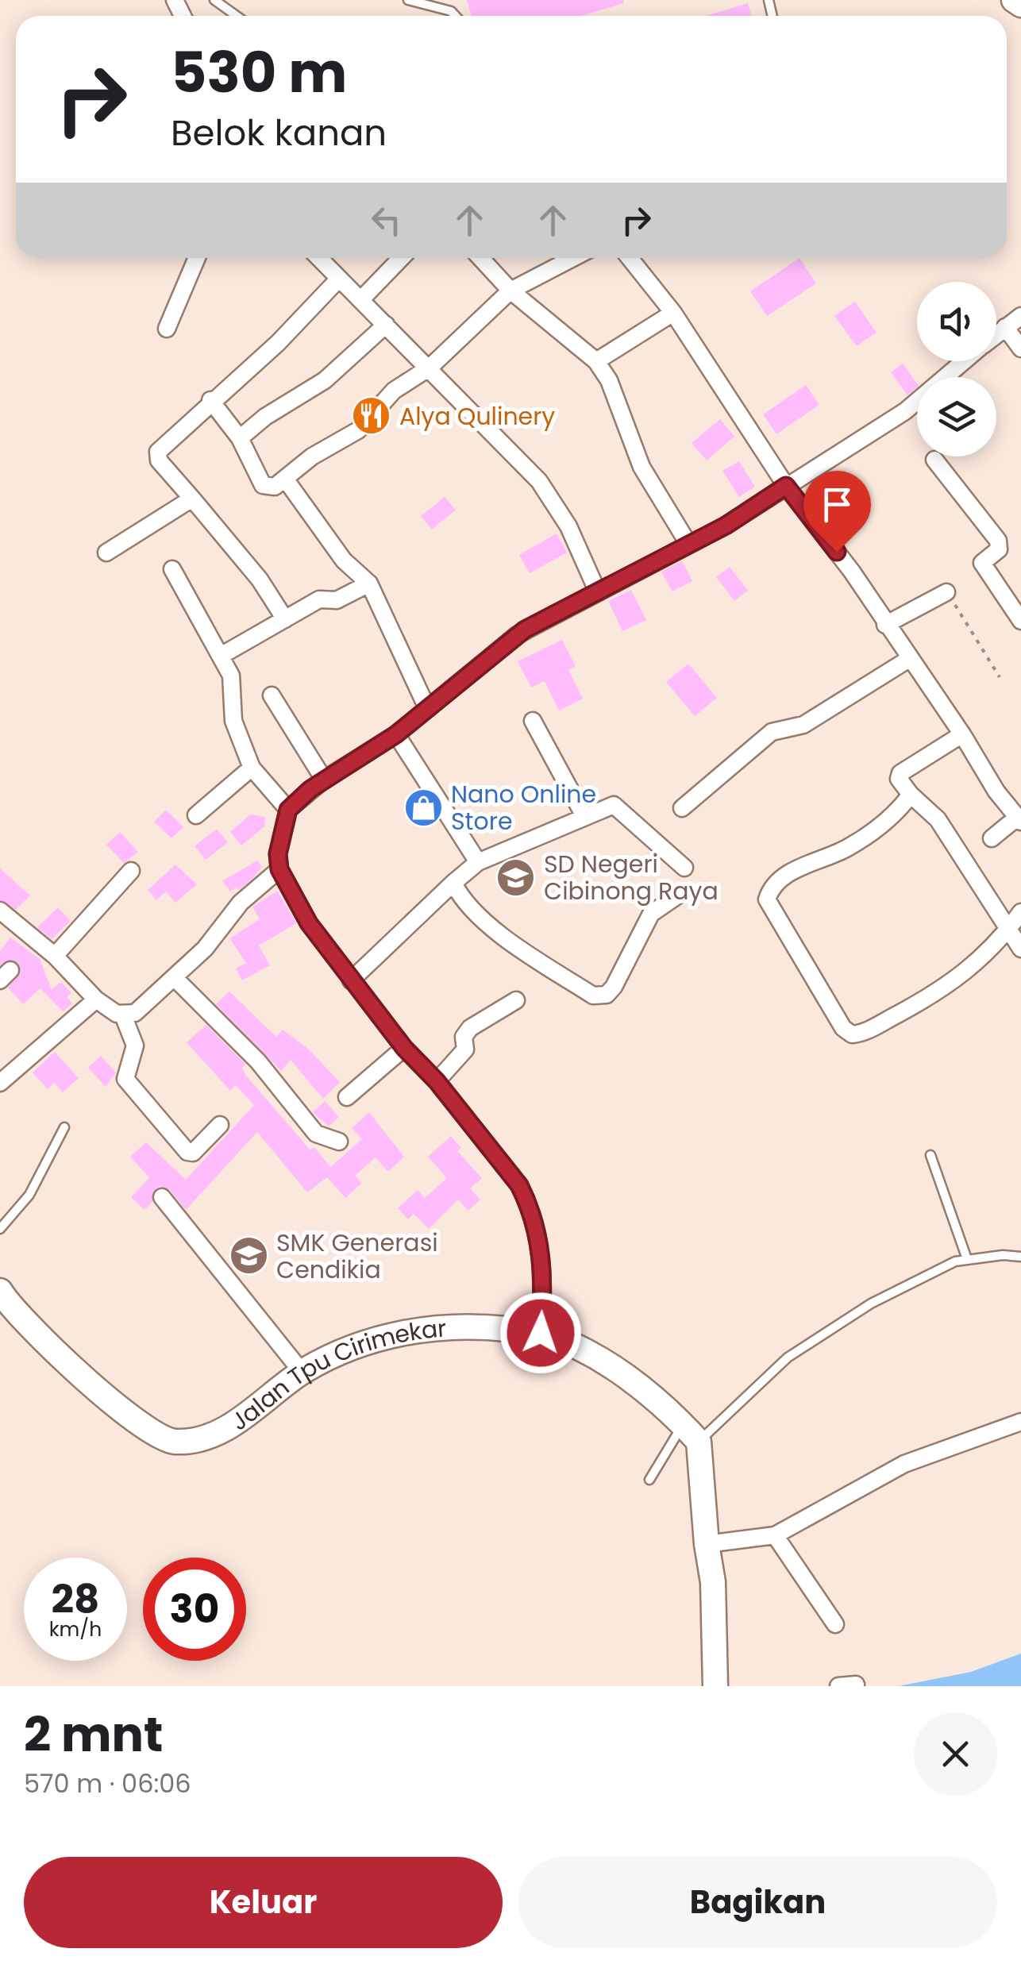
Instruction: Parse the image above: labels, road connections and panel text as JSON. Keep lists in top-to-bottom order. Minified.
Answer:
{"streets":{"street":["Jalan Tpu Cirimekar"]},"places":{"restaurant":["Alya Qulinery"],"shop":["Nano Online Store"],"school or university":["SD Negeri Cibinong Raya","SMK Generasi Cendikia"]},"page":{"turn":["530 m","Belok kanan"],"speed":"28 km/h","limit":"30","heading":["2 mnt","570 m · 06:06"],"buttons":["Keluar","Bagikan"]}}
